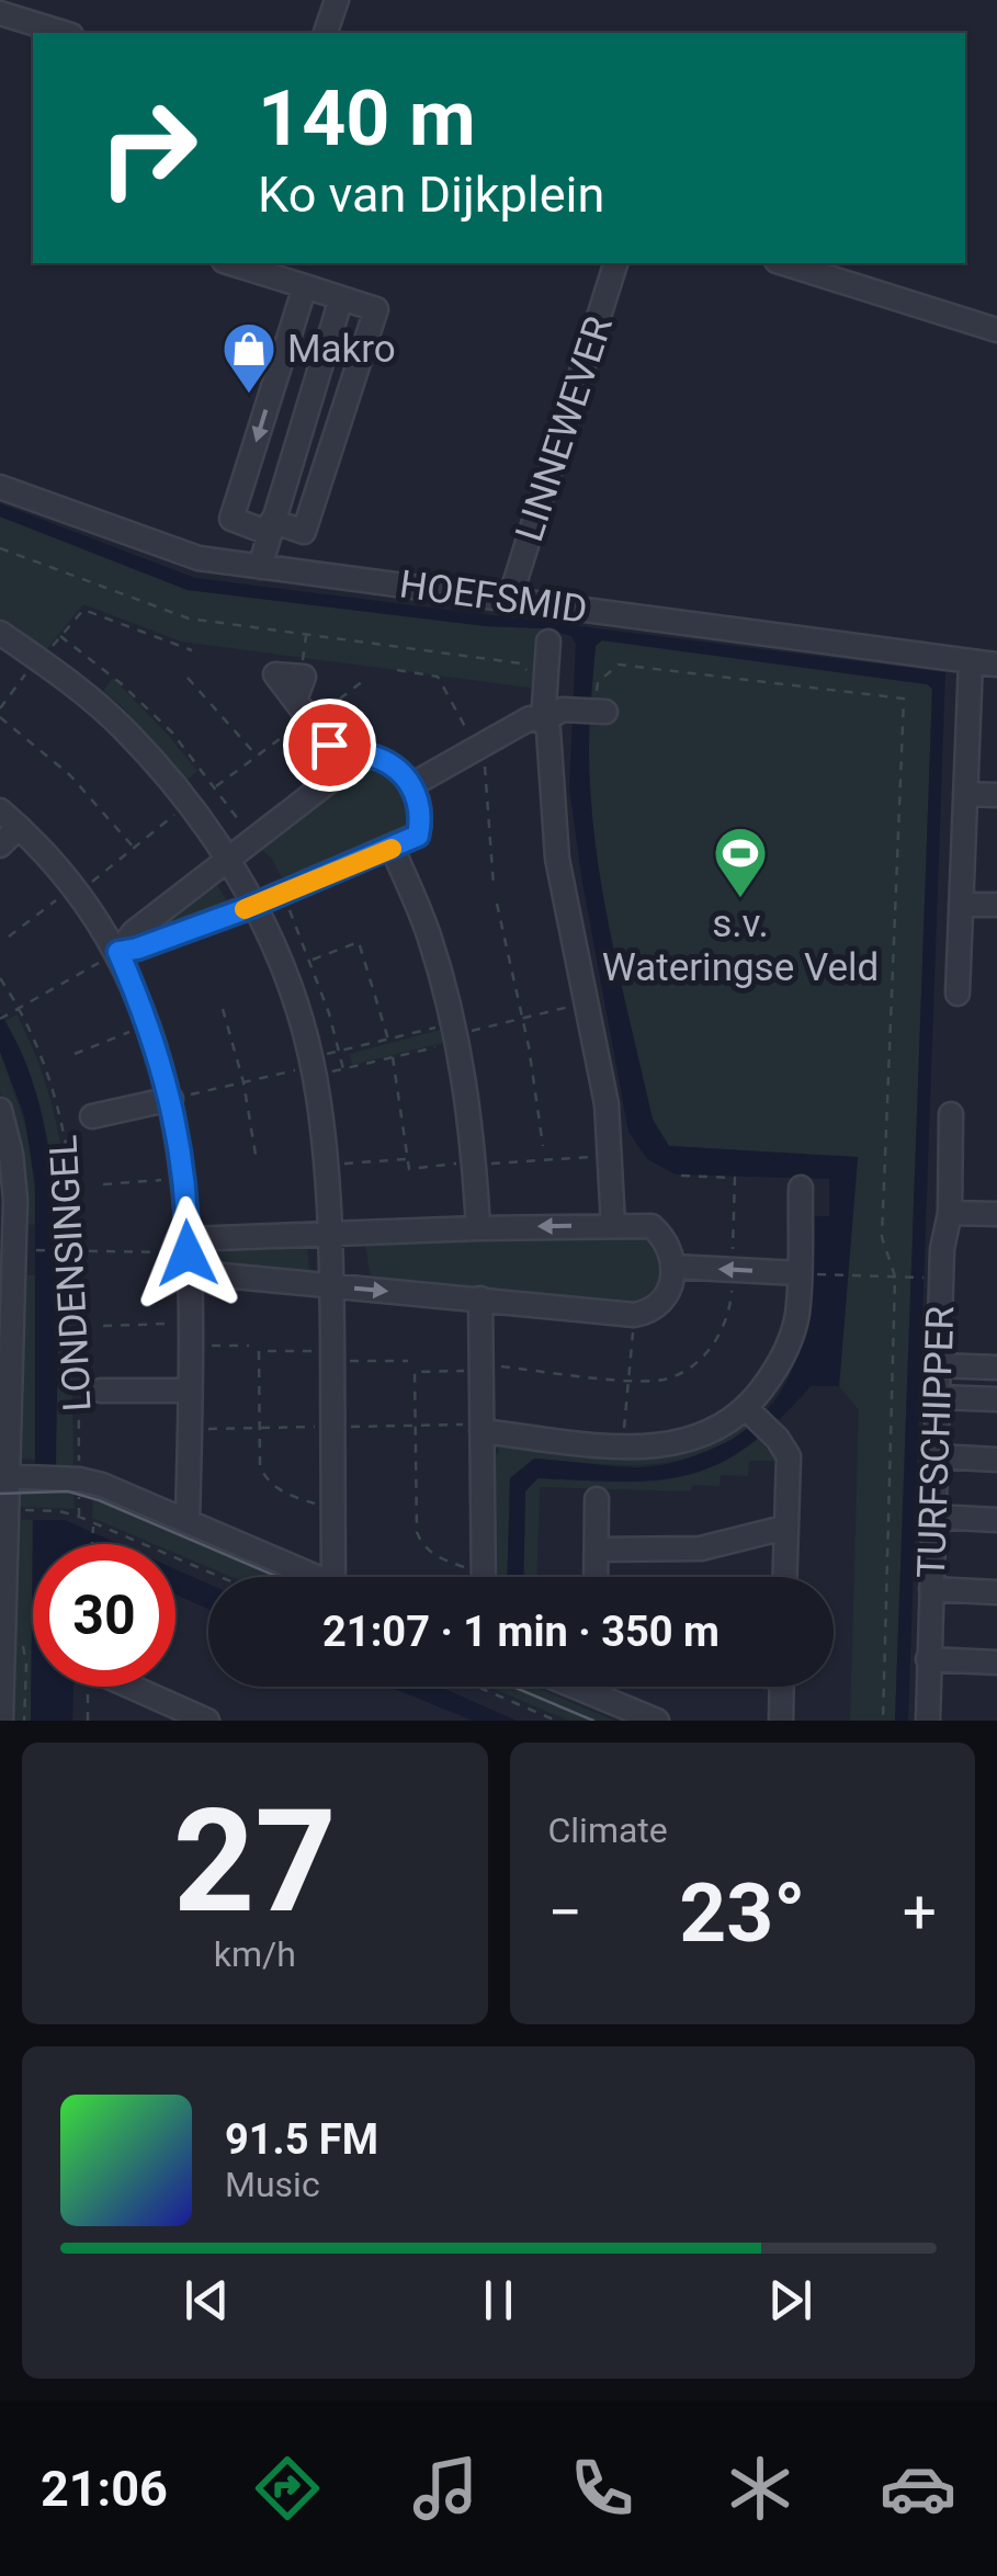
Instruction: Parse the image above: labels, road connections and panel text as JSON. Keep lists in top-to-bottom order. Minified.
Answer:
{"streets":{"street":["LINNEWEVER","HOEFSMID","LONDENSINGEL","TURFSCHIPPER"]},"crossings":[["LINNEWEVER","HOEFSMID"]],"places":{"shop":["Makro"],"sports":["s.v. Wateringse Veld"]},"page":{"turn":["140 m","Ko van Dijkplein"],"limit":"30","trip":"21:07 · 1 min · 350 m","tile":[["27","km/h"],"Climate"],"heat":["−","23°","+"],"song":["91.5 FM","Music"],"tabs":"21:06"}}
